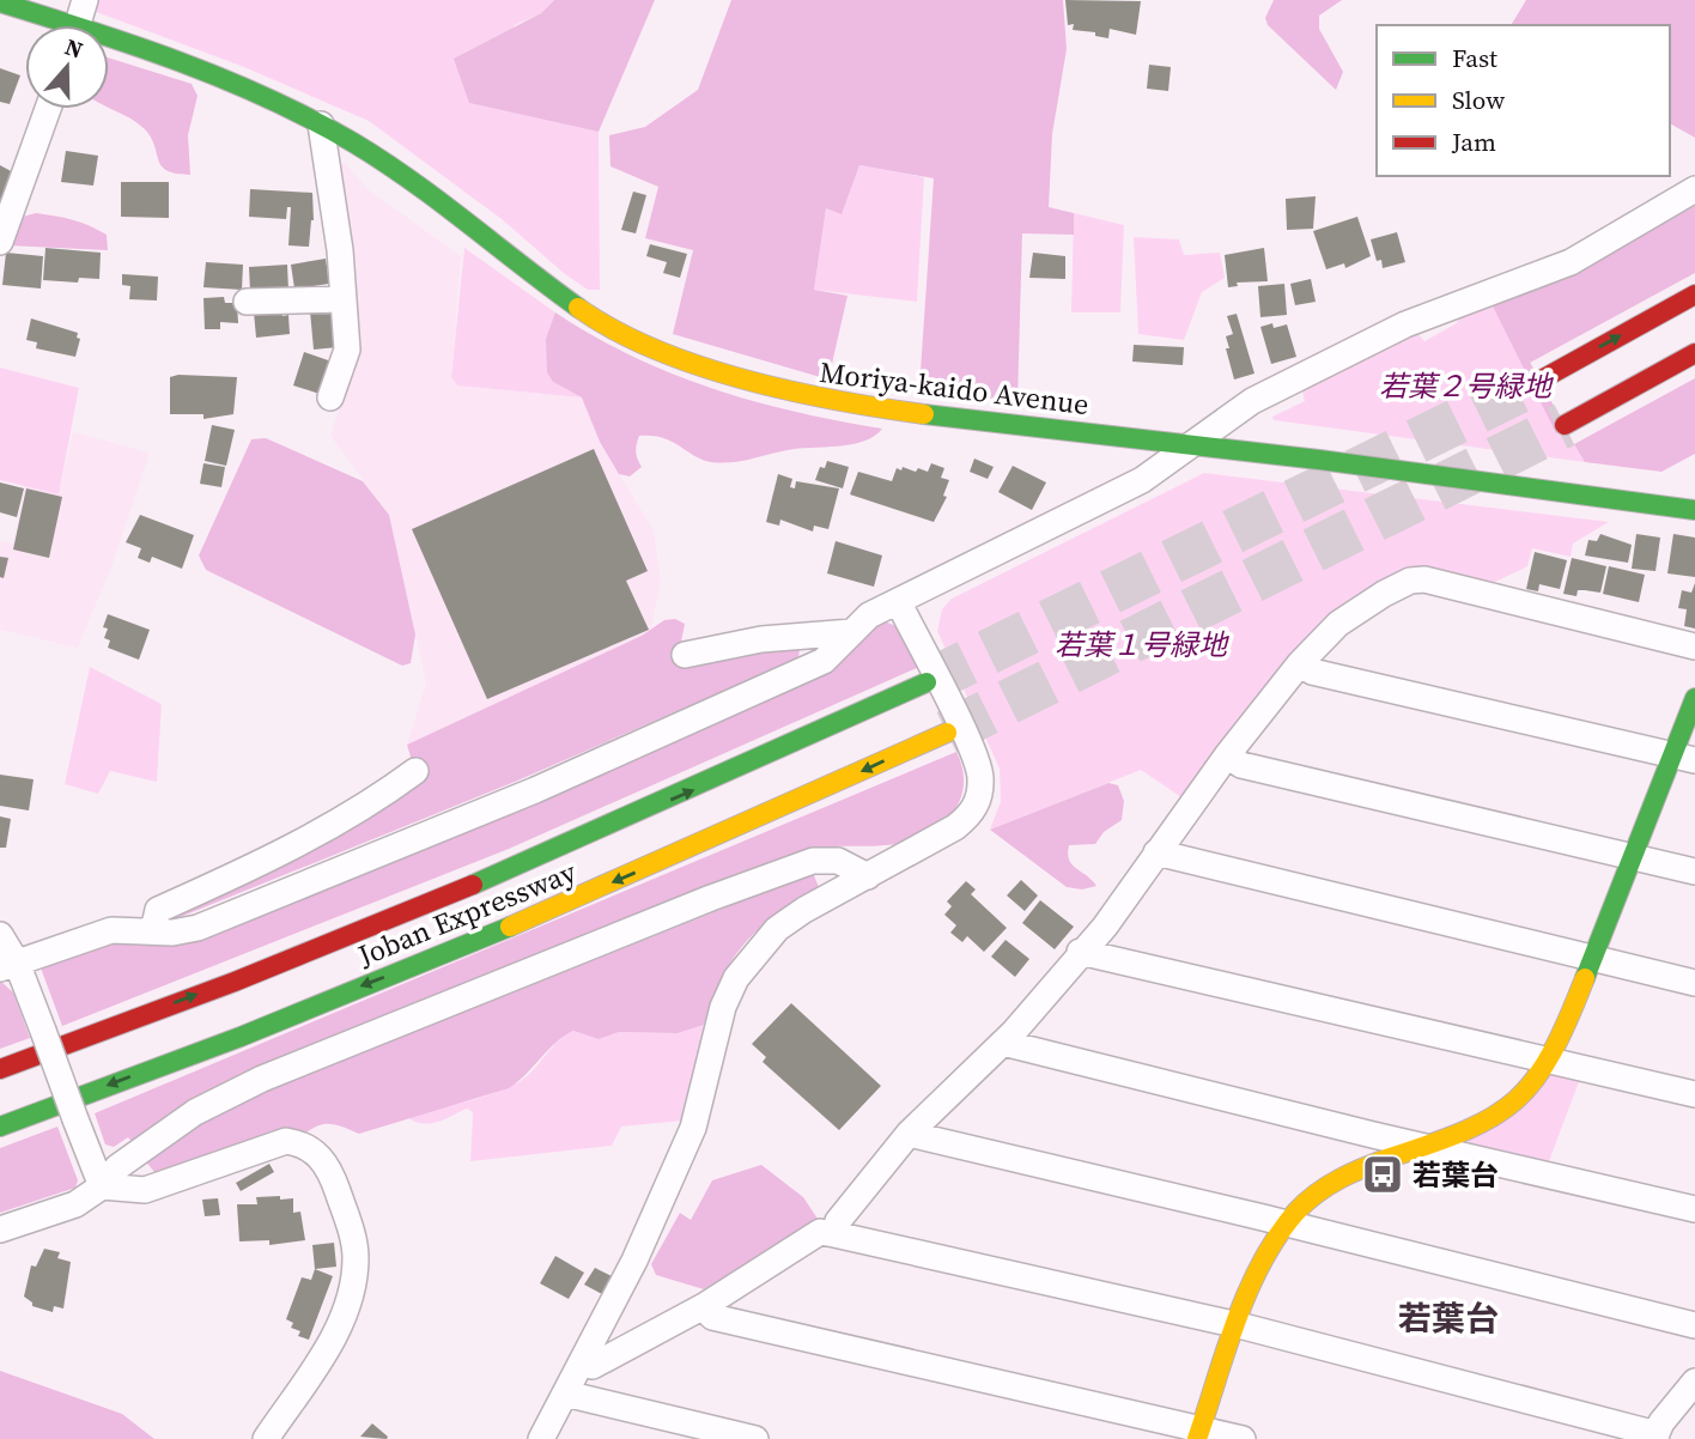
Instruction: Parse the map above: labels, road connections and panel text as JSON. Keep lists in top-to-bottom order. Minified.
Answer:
{"streets":{"main road":["Moriya-kaido Avenue","Joban Expressway"]},"districts":["若葉台"],"parks":["若葉２号緑地","若葉１号緑地"],"places":{"bus stop":["若葉台"]},"legend":["Fast","Slow","Jam"],"north":"top"}
